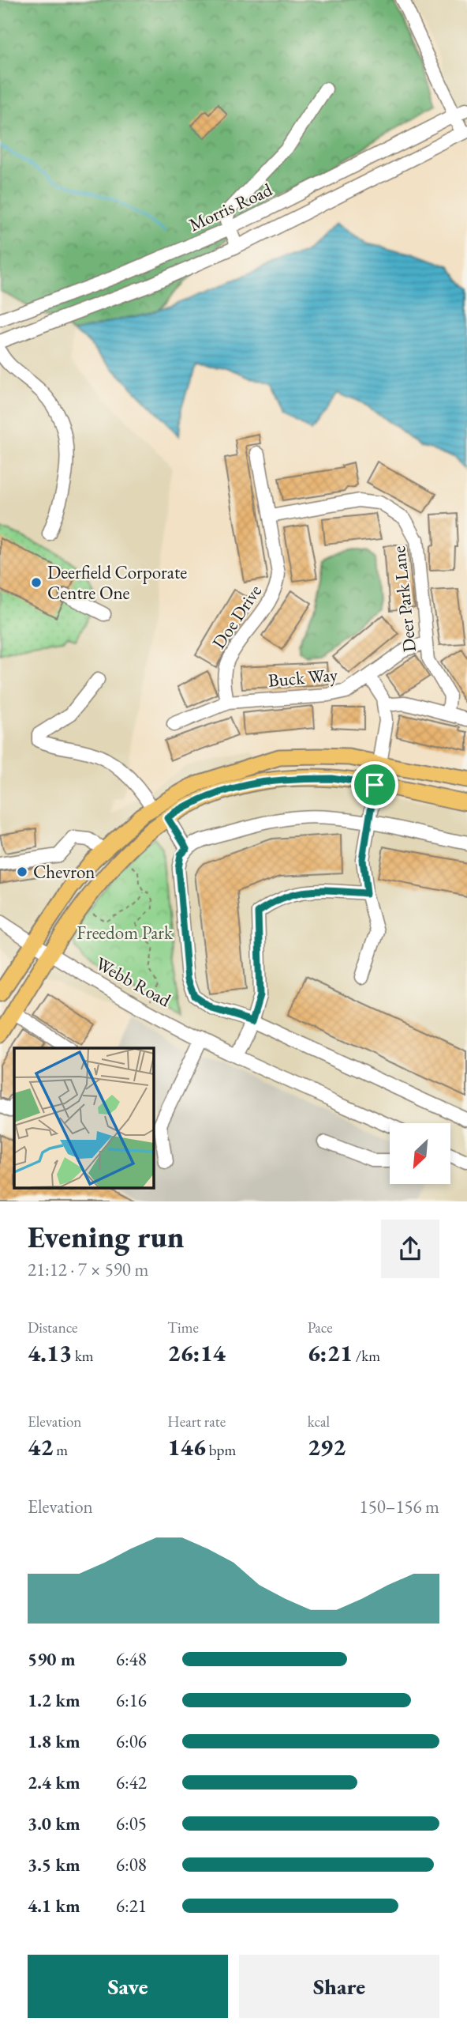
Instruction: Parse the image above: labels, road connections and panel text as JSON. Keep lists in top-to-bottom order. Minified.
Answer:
{"streets":{"street":["Morris Road","Deer Park Lane","Doe Drive","Buck Way","Webb Road"]},"crossings":[["Deer Park Lane","Doe Drive"],["Deer Park Lane","Buck Way"],["Doe Drive","Buck Way"]],"parks":["Freedom Park"],"places":["Deerfield Corporate Centre One","Chevron"],"north":"bottom left","page":{"heading":["Evening run","21:12 · 7 × 590 m"],"stats":[["Distance","4.13 km"],["Time","26:14"],["Pace","6:21 /km"],["Elevation","42 m"],["Heart rate","146 bpm"],["kcal","292"]],"chart":["Elevation","150–156 m"],"list":[{"name":"590 m","note":"6:48"},{"name":"1.2 km","note":"6:16"},{"name":"1.8 km","note":"6:06"},{"name":"2.4 km","note":"6:42"},{"name":"3.0 km","note":"6:05"},{"name":"3.5 km","note":"6:08"},{"name":"4.1 km","note":"6:21"}],"buttons":["Save","Share"]}}
